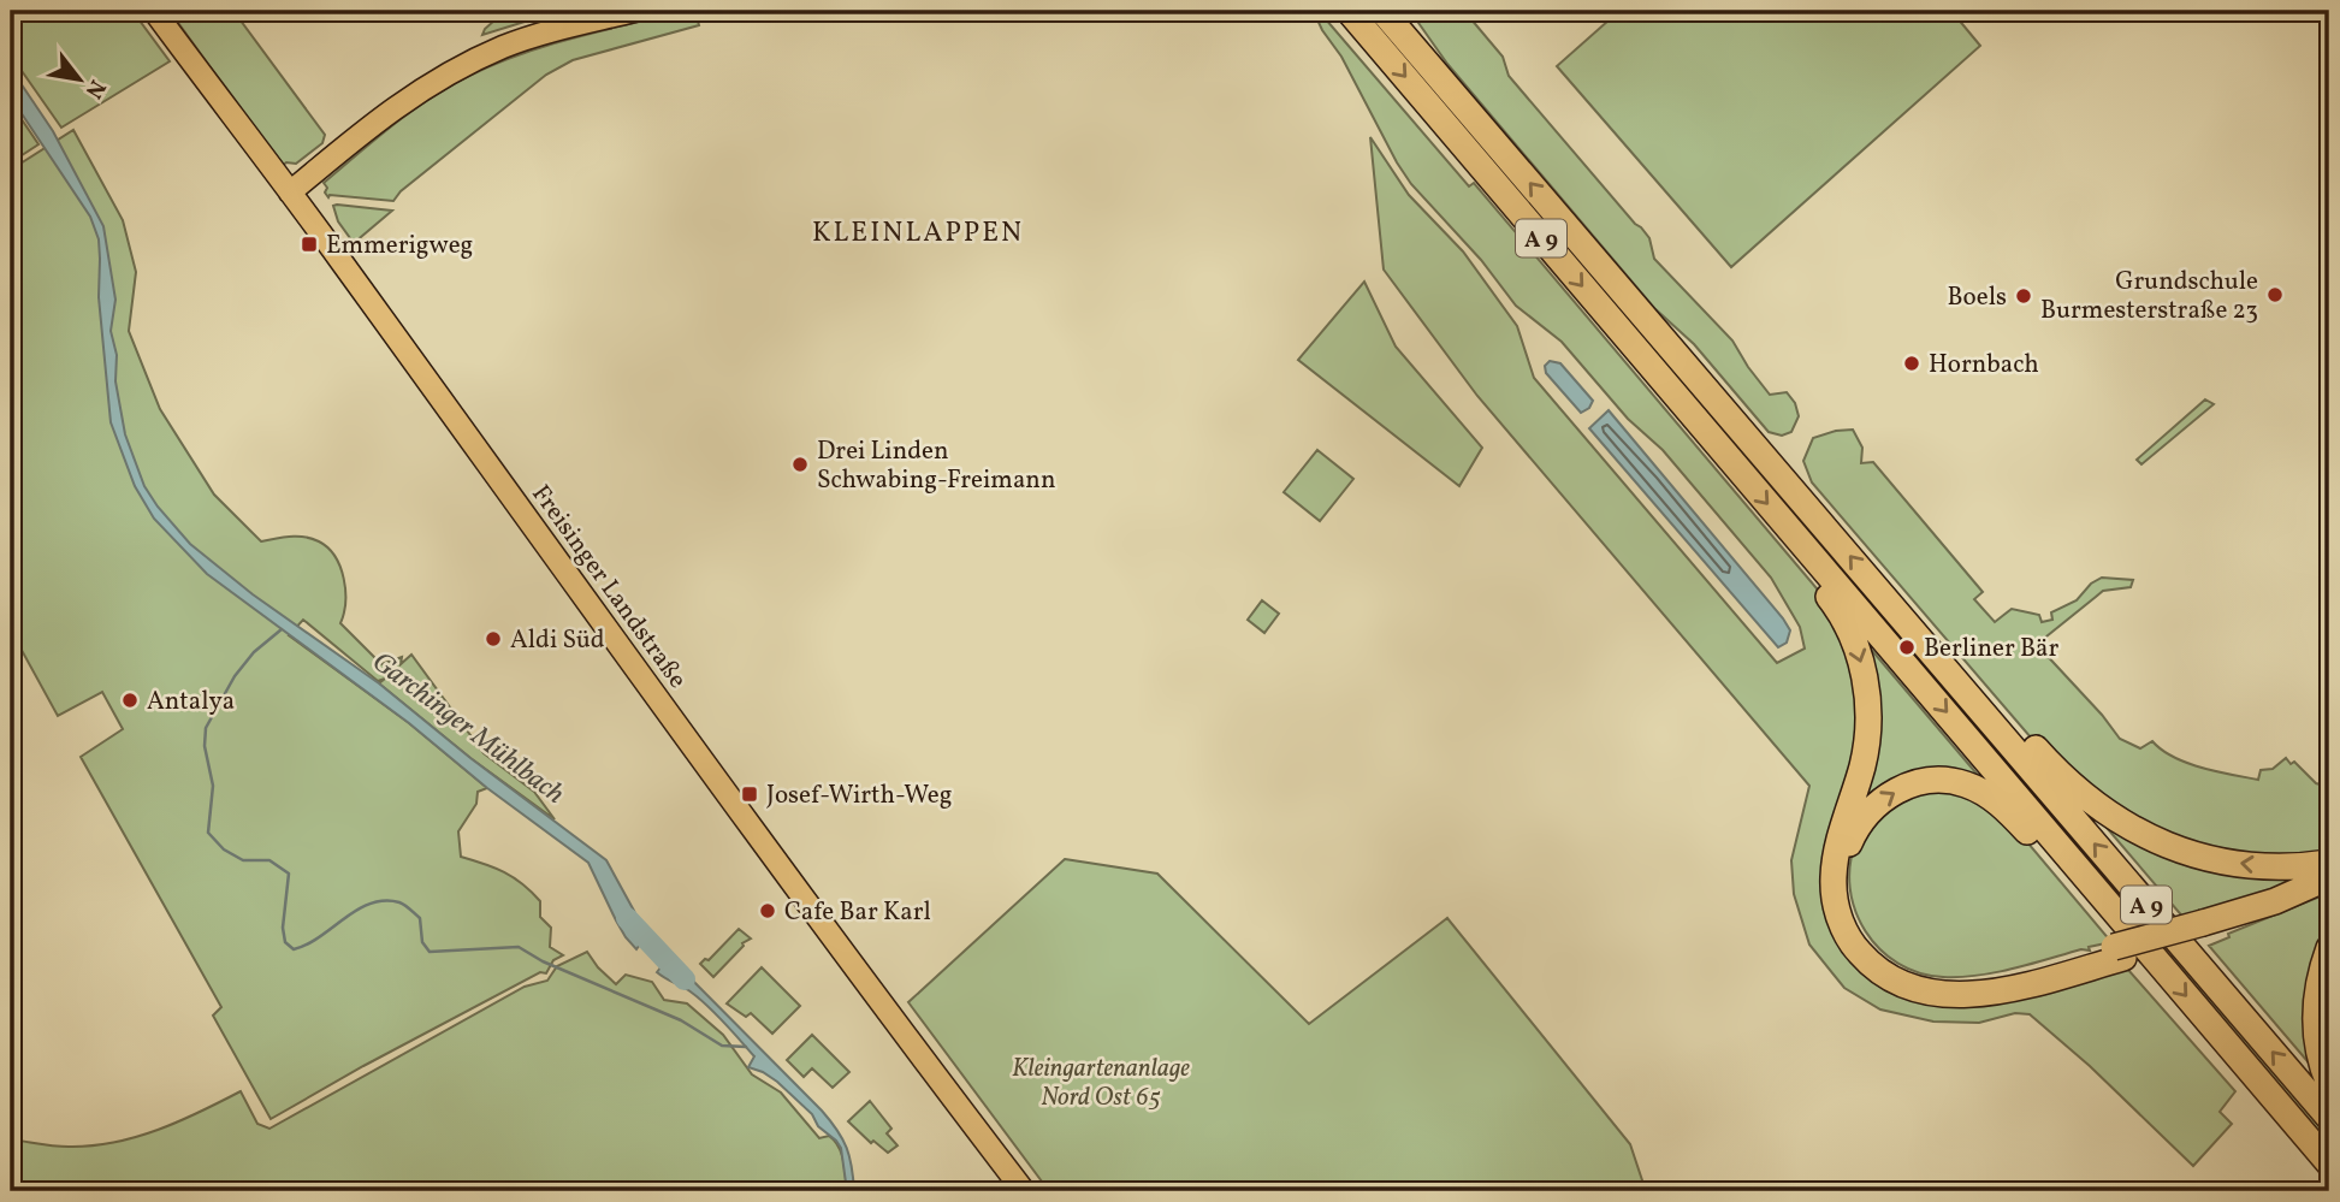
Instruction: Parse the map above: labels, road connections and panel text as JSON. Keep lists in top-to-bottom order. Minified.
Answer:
{"streets":{"highway":["A 9"],"main road":["Freisinger Landstraße"]},"districts":["KLEINLAPPEN"],"water":["Garchinger Mühlbach"],"parks":["Kleingartenanlage Nord Ost 65"],"places":{"transit":["Emmerigweg","Josef-Wirth-Weg"],"other":["Grundschule Burmesterstraße 23","Boels","Hornbach","Drei Linden Schwabing-Freimann","Aldi Süd","Berliner Bär","Antalya","Cafe Bar Karl"]},"north":"bottom right"}
